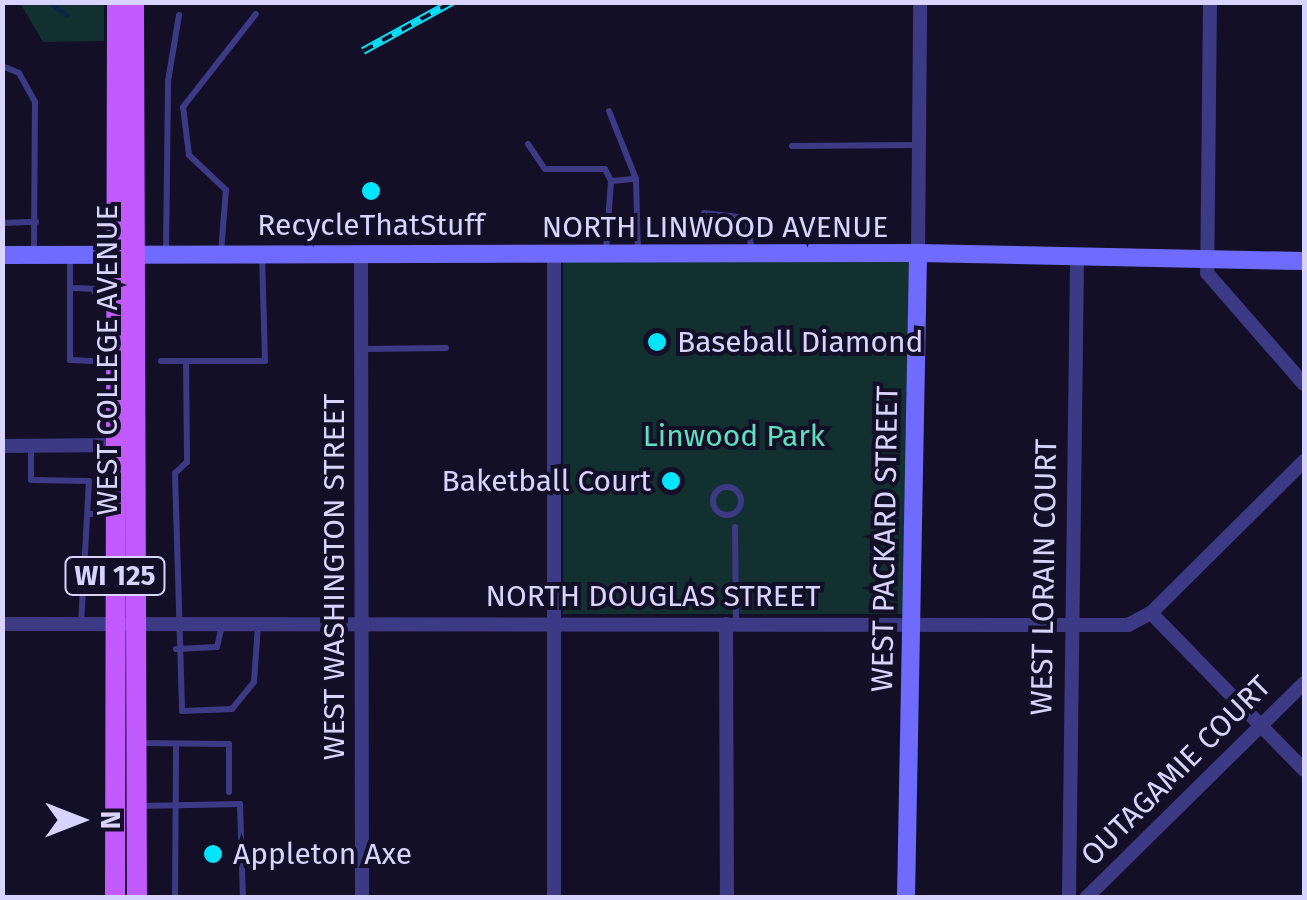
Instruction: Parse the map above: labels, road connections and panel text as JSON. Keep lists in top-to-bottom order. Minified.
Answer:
{"streets":{"main road":["WEST COLLEGE AVENUE","WI 125"],"street":["NORTH LINWOOD AVENUE","WEST PACKARD STREET","WEST WASHINGTON STREET","WEST LORAIN COURT","NORTH DOUGLAS STREET","OUTAGAMIE COURT"]},"crossings":[["NORTH LINWOOD AVENUE","WEST COLLEGE AVENUE"],["NORTH LINWOOD AVENUE","WEST PACKARD STREET"],["NORTH LINWOOD AVENUE","WEST WASHINGTON STREET"],["NORTH LINWOOD AVENUE","WEST LORAIN COURT"],["WEST COLLEGE AVENUE","NORTH DOUGLAS STREET"],["WEST PACKARD STREET","NORTH DOUGLAS STREET"],["WEST WASHINGTON STREET","NORTH DOUGLAS STREET"],["WEST LORAIN COURT","NORTH DOUGLAS STREET"]],"parks":["Linwood Park"],"places":["RecycleThatStuff","Baseball Diamond","Baketball Court","Appleton Axe"],"north":"right"}
